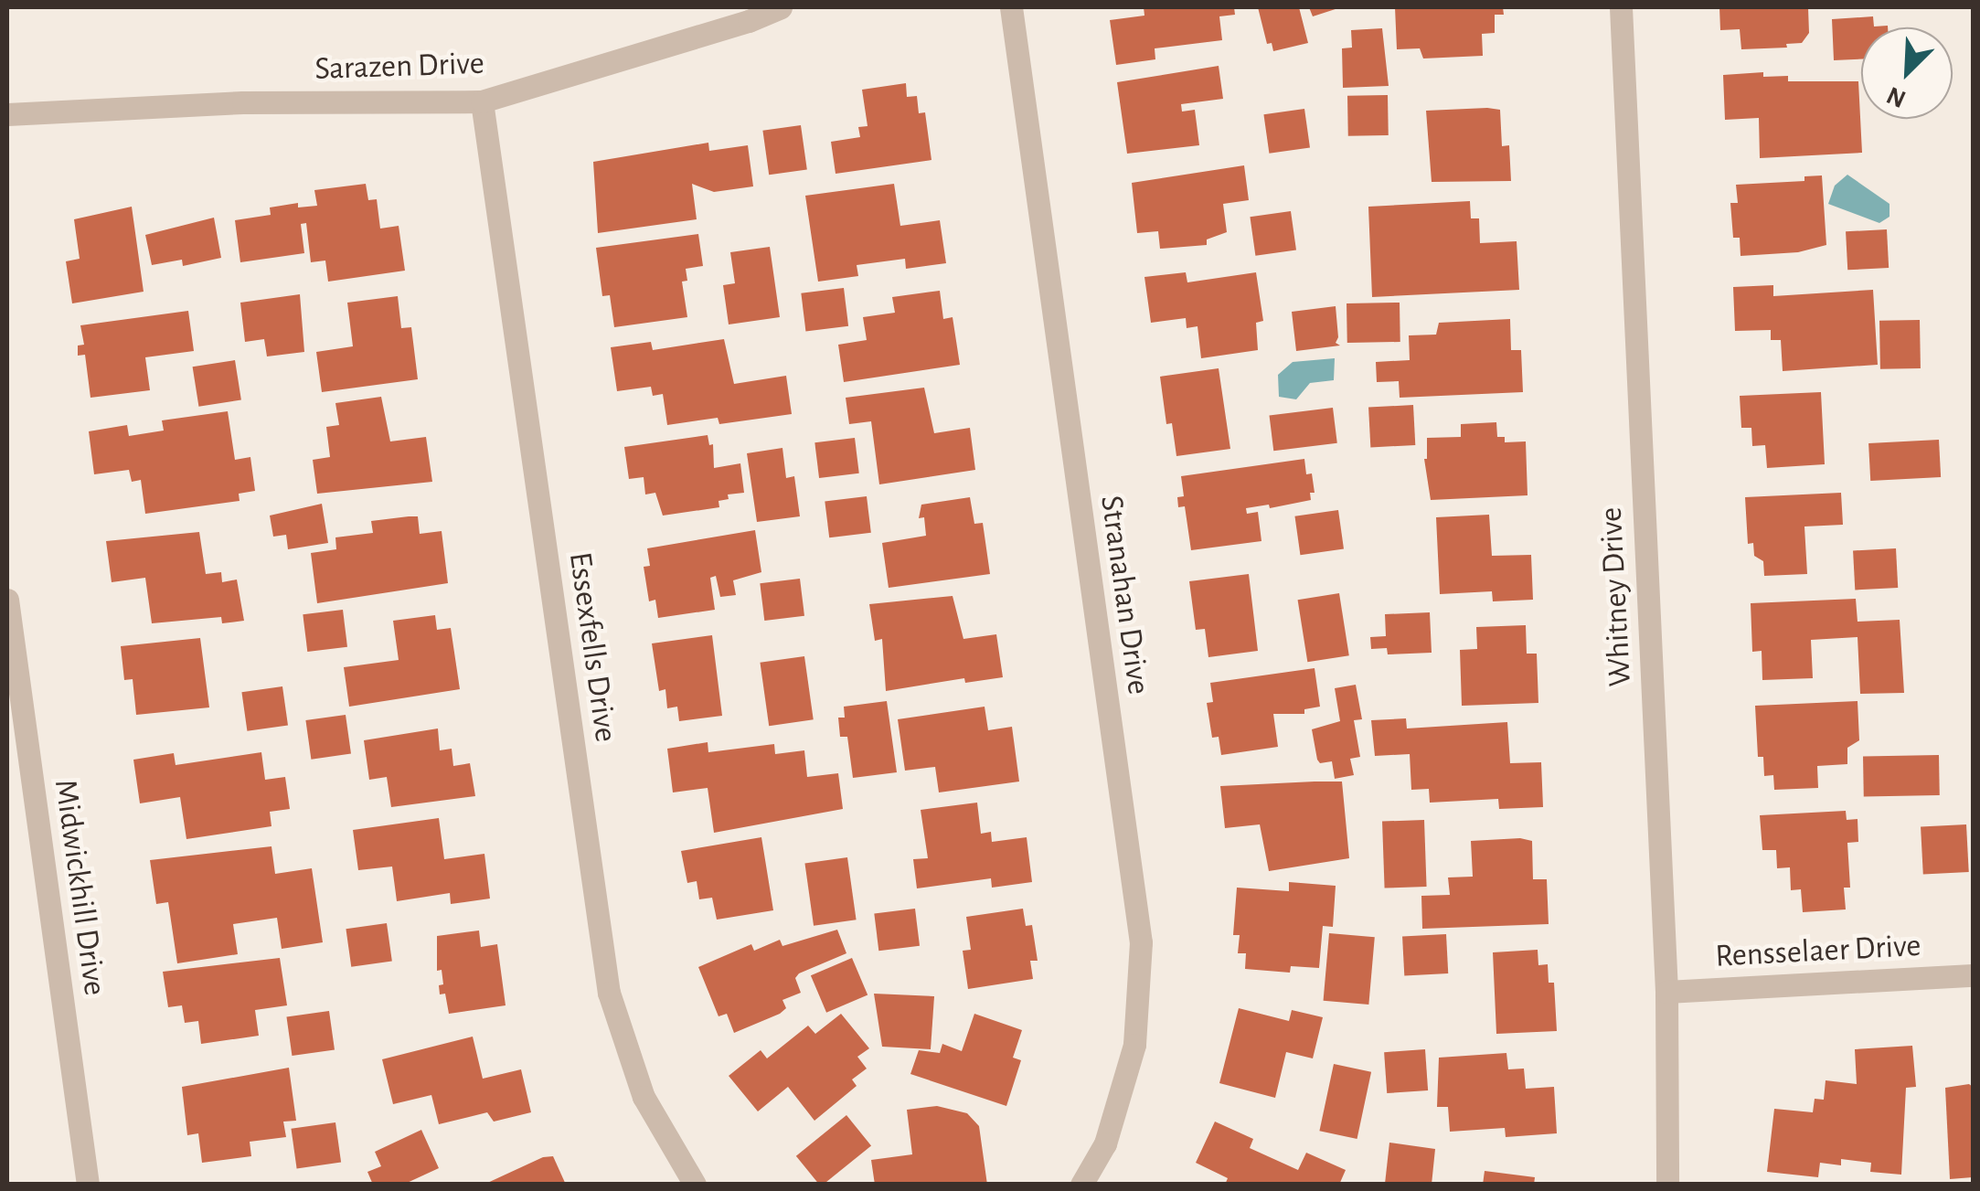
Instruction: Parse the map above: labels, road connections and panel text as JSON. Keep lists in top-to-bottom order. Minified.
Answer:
{"streets":{"street":["Sarazen Drive","Stranahan Drive","Whitney Drive","Essexfells Drive","Midwickhill Drive","Rensselaer Drive"]},"crossings":[["Sarazen Drive","Essexfells Drive"],["Whitney Drive","Rensselaer Drive"]],"north":"bottom left"}
